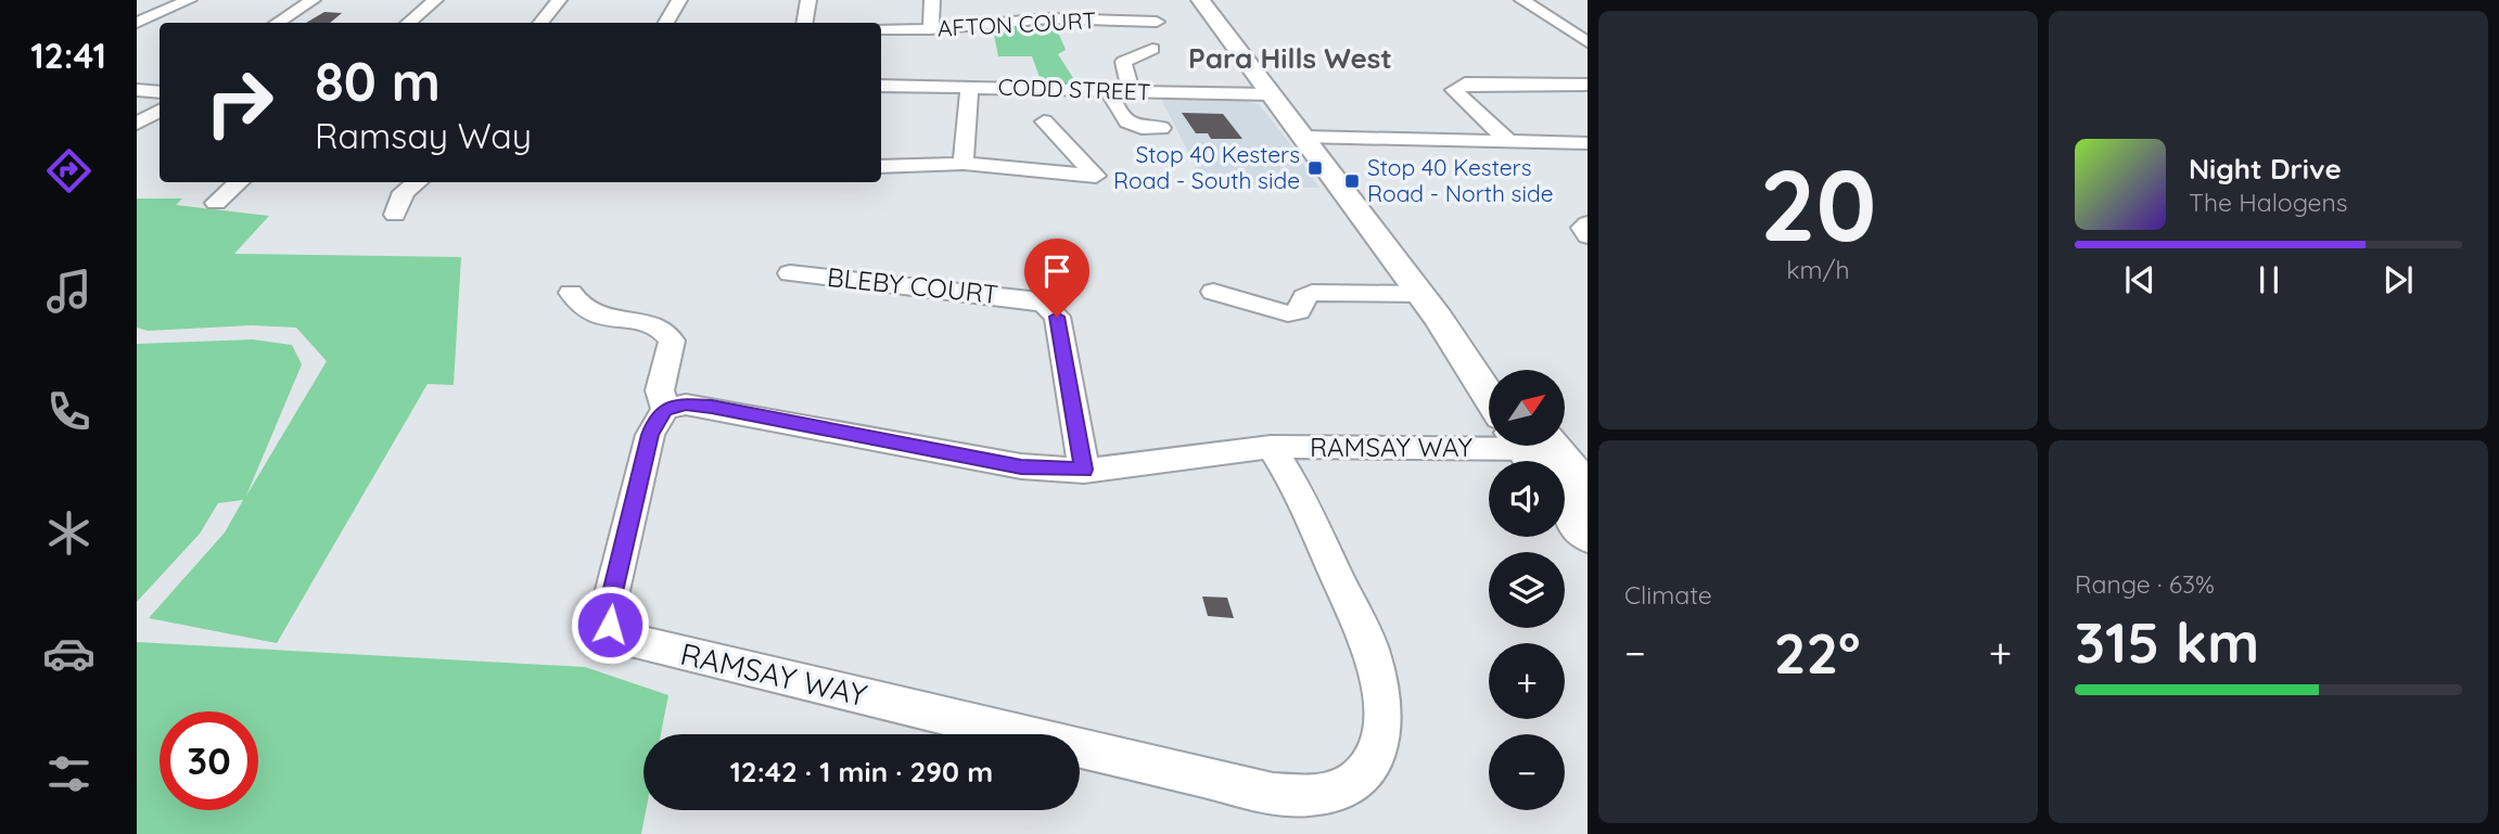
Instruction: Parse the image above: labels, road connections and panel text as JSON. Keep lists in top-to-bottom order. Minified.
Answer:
{"streets":{"street":["AFTON COURT","CODD STREET","BLEBY COURT","RAMSAY WAY"]},"crossings":[["BLEBY COURT","RAMSAY WAY"]],"districts":["Para Hills West"],"places":{"transit":["Stop 40 Kesters Road - South side","Stop 40 Kesters Road - North side"]},"north":"top right","page":{"tabs":"12:41","tile":[["20","km/h"],"Climate",["Range · 63%","315 km"]],"turn":["80 m","Ramsay Way"],"song":["Night Drive","The Halogens"],"map_buttons":["+","−"],"heat":["−","22°","+"],"limit":"30","trip":"12:42 · 1 min · 290 m"}}
